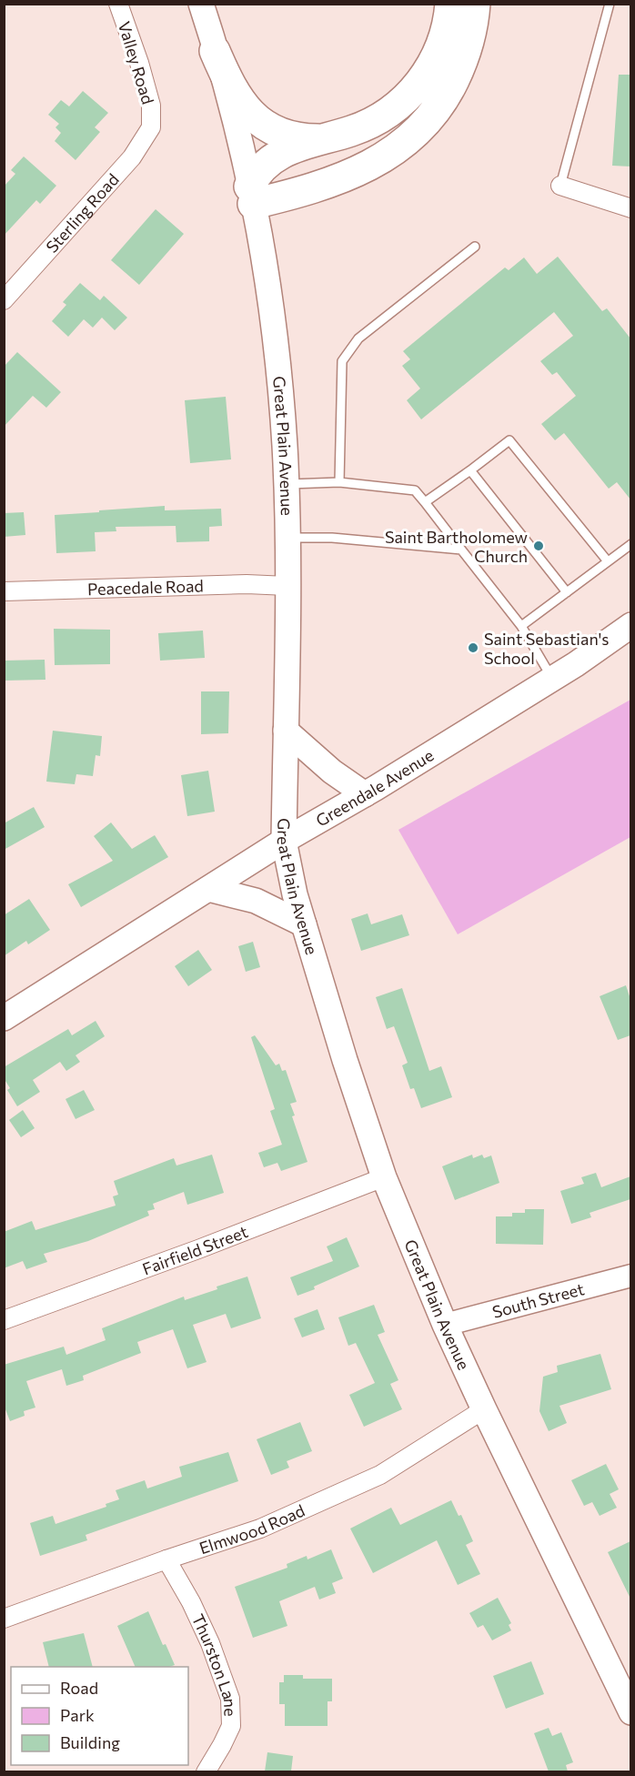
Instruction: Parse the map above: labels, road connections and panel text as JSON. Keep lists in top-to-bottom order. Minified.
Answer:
{"streets":{"main road":["Great Plain Avenue","Greendale Avenue"],"street":["Valley Road","Sterling Road","Peacedale Road","Fairfield Street","South Street","Elmwood Road","Thurston Lane"]},"crossings":[["Valley Road","Sterling Road"],["Great Plain Avenue","Peacedale Road"],["Great Plain Avenue","Greendale Avenue"],["Great Plain Avenue","Fairfield Street"],["Great Plain Avenue","South Street"],["Great Plain Avenue","Elmwood Road"],["Elmwood Road","Thurston Lane"]],"places":["Saint Bartholomew Church","Saint Sebastian's School"],"legend":["Road","Park","Building"]}
